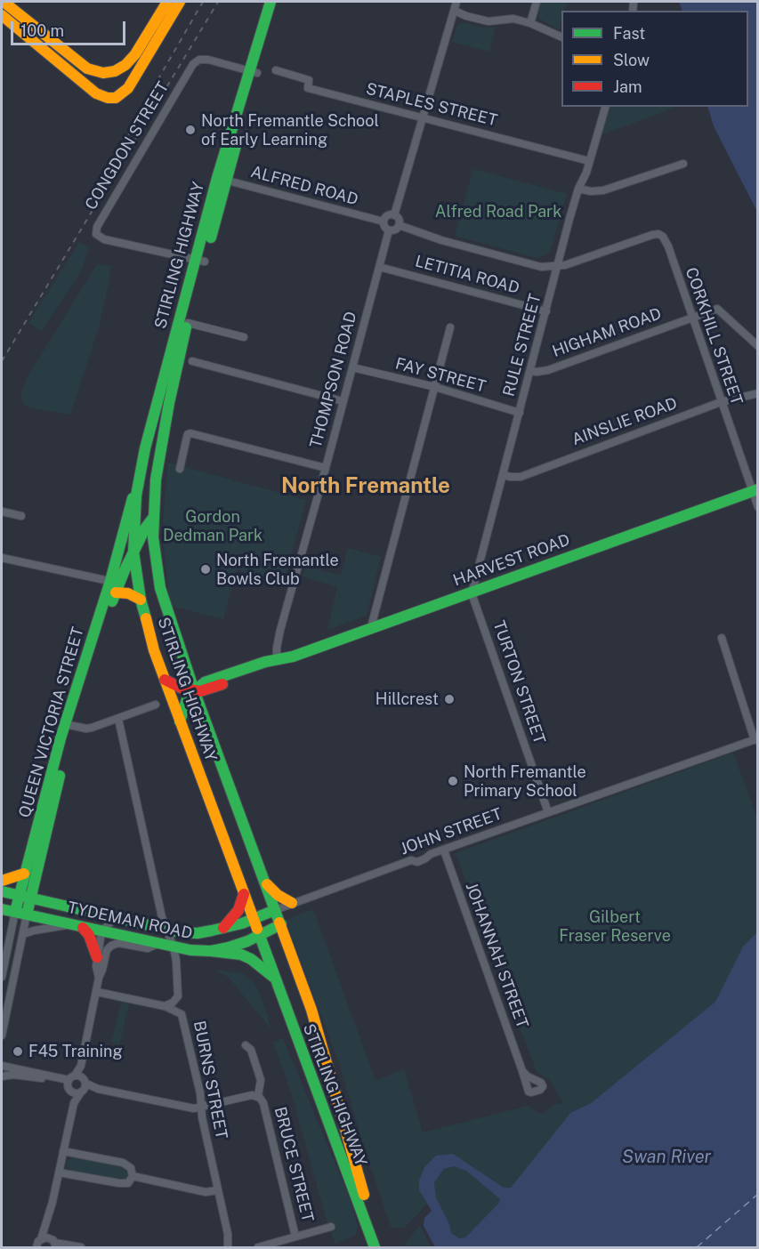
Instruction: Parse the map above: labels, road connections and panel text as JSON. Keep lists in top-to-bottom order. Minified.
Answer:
{"streets":{"main road":["STIRLING HIGHWAY","HARVEST ROAD","QUEEN VICTORIA STREET","TYDEMAN ROAD"],"street":["STAPLES STREET","CONGDON STREET","ALFRED ROAD","LETITIA ROAD","HIGHAM ROAD","CORKHILL STREET","RULE STREET","FAY STREET","THOMPSON ROAD","AINSLIE ROAD","TURTON STREET","JOHN STREET","JOHANNAH STREET","BURNS STREET","BRUCE STREET"]},"crossings":[["STAPLES STREET","RULE STREET"],["CONGDON STREET","STIRLING HIGHWAY"],["ALFRED ROAD","STIRLING HIGHWAY"],["ALFRED ROAD","THOMPSON ROAD"],["STIRLING HIGHWAY","HARVEST ROAD"],["STIRLING HIGHWAY","QUEEN VICTORIA STREET"],["STIRLING HIGHWAY","JOHN STREET"],["STIRLING HIGHWAY","TYDEMAN ROAD"],["LETITIA ROAD","RULE STREET"],["LETITIA ROAD","THOMPSON ROAD"],["HIGHAM ROAD","CORKHILL STREET"],["HIGHAM ROAD","RULE STREET"],["CORKHILL STREET","RULE STREET"],["CORKHILL STREET","AINSLIE ROAD"],["CORKHILL STREET","HARVEST ROAD"],["RULE STREET","FAY STREET"],["RULE STREET","AINSLIE ROAD"],["RULE STREET","HARVEST ROAD"],["RULE STREET","TURTON STREET"],["FAY STREET","THOMPSON ROAD"],["THOMPSON ROAD","HARVEST ROAD"],["HARVEST ROAD","TURTON STREET"],["TURTON STREET","JOHN STREET"],["QUEEN VICTORIA STREET","TYDEMAN ROAD"],["JOHN STREET","TYDEMAN ROAD"],["JOHN STREET","JOHANNAH STREET"],["BURNS STREET","BRUCE STREET"]],"districts":["North Fremantle"],"water":["Swan River"],"parks":["Alfred Road Park","Gordon Dedman Park","Gilbert Fraser Reserve"],"places":["North Fremantle School of Early Learning","North Fremantle Bowls Club","Hillcrest","North Fremantle Primary School","F45 Training"],"legend":["Fast","Slow","Jam"],"scale_bar":"100 m"}
